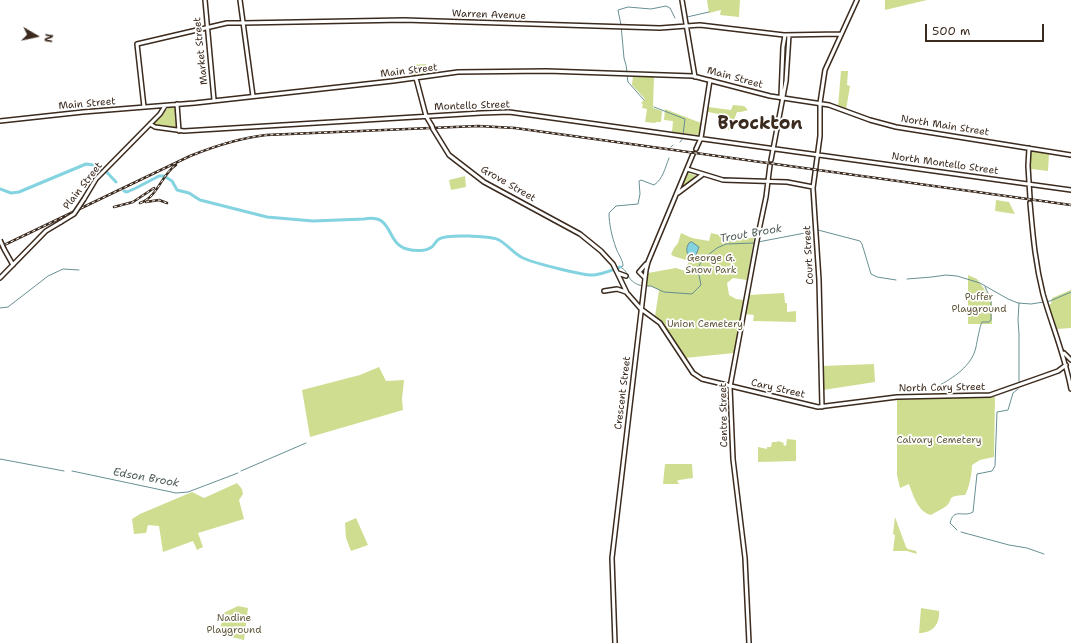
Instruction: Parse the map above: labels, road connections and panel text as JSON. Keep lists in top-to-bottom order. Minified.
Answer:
{"streets":{"main road":["Warren Avenue","Market Street","Main Street","Montello Street","North Main Street","North Montello Street","Grove Street","Plain Street","Court Street","North Cary Street","Cary Street","Crescent Street","Centre Street"]},"crossings":[["Warren Avenue","Market Street"],["Warren Avenue","Main Street"],["Warren Avenue","Court Street"],["Market Street","Main Street"],["Main Street","North Main Street"],["Main Street","Grove Street"],["Main Street","Plain Street"],["Main Street","Court Street"],["Montello Street","North Montello Street"],["Montello Street","Grove Street"],["Montello Street","Plain Street"],["Montello Street","Court Street"],["North Main Street","Court Street"],["North Montello Street","Court Street"],["Grove Street","Cary Street"],["Grove Street","Crescent Street"],["Court Street","North Cary Street"],["Court Street","Cary Street"],["North Cary Street","Cary Street"],["Cary Street","Crescent Street"],["Cary Street","Centre Street"]],"districts":["Brockton"],"water":["Trout Brook","Edson Brook"],"parks":["George G. Snow Park","Puffer Playground","Union Cemetery","Calvary Cemetery","Nadine Playground"],"scale_bar":"500 m","north":"right"}
